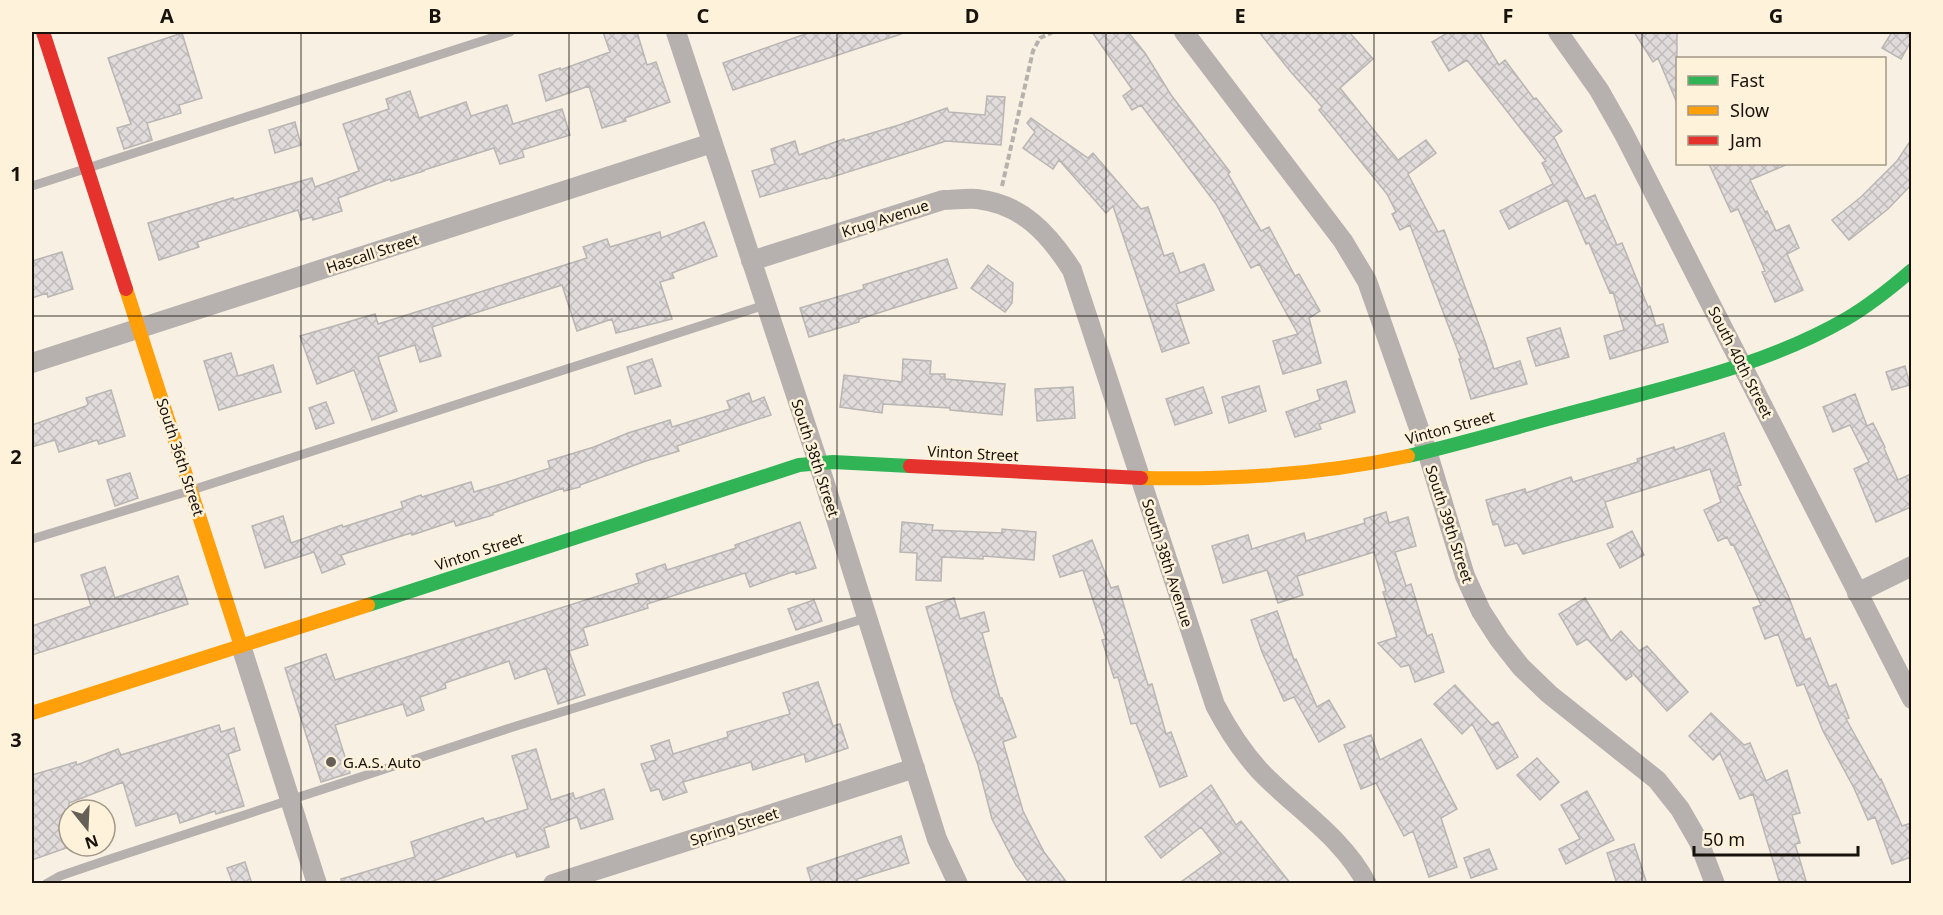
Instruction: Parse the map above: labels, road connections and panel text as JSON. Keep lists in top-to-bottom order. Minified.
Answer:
{"streets":{"street":["Krug Avenue","Hascall Street","South 40th Street","Vinton Street","South 36th Street","South 38th Street","South 39th Street","South 38th Avenue","Spring Street"]},"crossings":[["Krug Avenue","South 38th Street"],["Krug Avenue","South 38th Avenue"],["Hascall Street","South 36th Street"],["Hascall Street","South 38th Street"],["South 40th Street","Vinton Street"],["Vinton Street","South 36th Street"],["Vinton Street","South 38th Street"],["Vinton Street","South 39th Street"],["Vinton Street","South 38th Avenue"],["South 38th Street","Spring Street"]],"places":["G.A.S. Auto"],"legend":["Fast","Slow","Jam"],"scale_bar":"50 m","north":"bottom","grid":{"columns":["A","B","C","D","E","F","G"],"rows":["1","2","3"]}}
